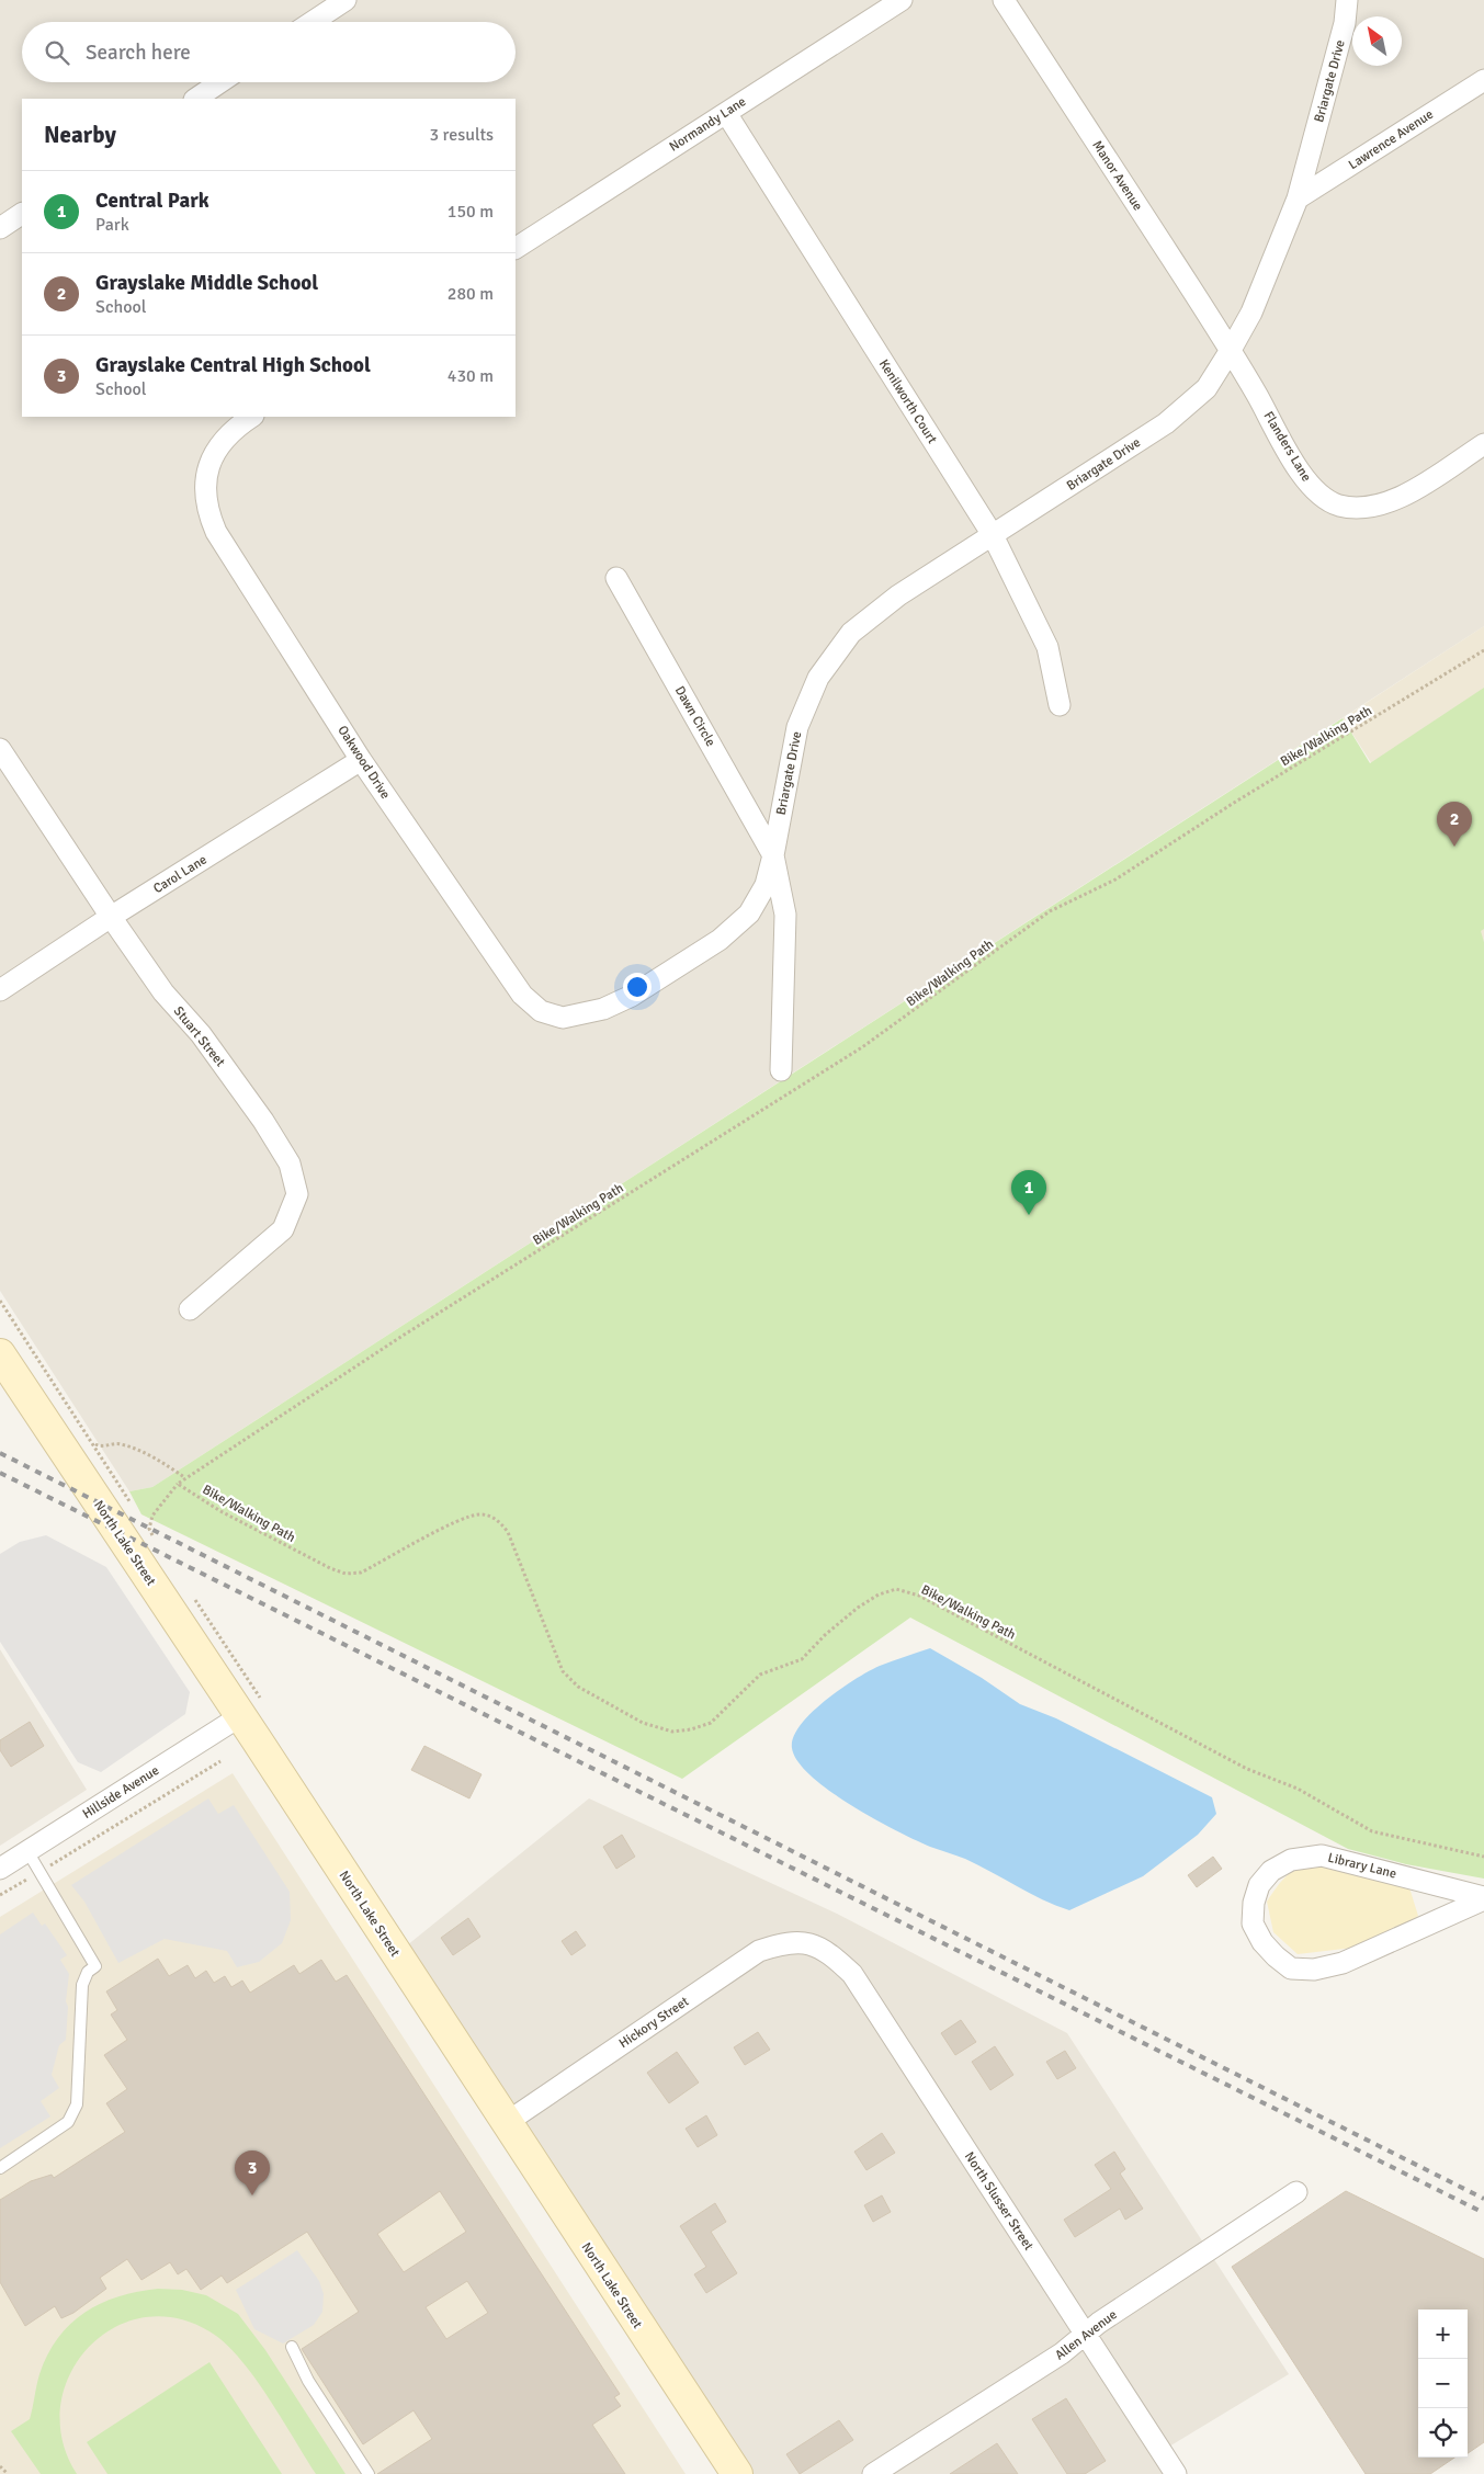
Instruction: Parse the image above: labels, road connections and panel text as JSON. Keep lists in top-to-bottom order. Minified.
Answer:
{"streets":{"street":["Briargate Drive","Normandy Lane","Lawrence Avenue","Manor Avenue","Kenilworth Court","Flanders Lane","Dawn Circle","Oakwood Drive","Carol Lane","Stuart Street","North Lake Street","Hillside Avenue","Library Lane","Hickory Street","North Slusser Street","Allen Avenue"],"path":["Bike/Walking Path"]},"crossings":[["Briargate Drive","Lawrence Avenue"],["Briargate Drive","Manor Avenue"],["Briargate Drive","Kenilworth Court"],["Briargate Drive","Flanders Lane"],["Briargate Drive","Dawn Circle"],["Briargate Drive","Oakwood Drive"],["Normandy Lane","Kenilworth Court"],["Manor Avenue","Flanders Lane"],["Oakwood Drive","Carol Lane"],["Carol Lane","Stuart Street"],["North Lake Street","Hillside Avenue"],["North Lake Street","Hickory Street"],["Hickory Street","North Slusser Street"],["North Slusser Street","Allen Avenue"]],"north":"top left","page":{"search":"Search here","heading":["Nearby","3 results"],"list":[{"mark":"1","name":"Central Park","note":"Park","value":"150 m"},{"mark":"2","name":"Grayslake Middle School","note":"School","value":"280 m"},{"mark":"3","name":"Grayslake Central High School","note":"School","value":"430 m"}],"pins":["2","1","3"],"map_buttons":["+","−"]}}
